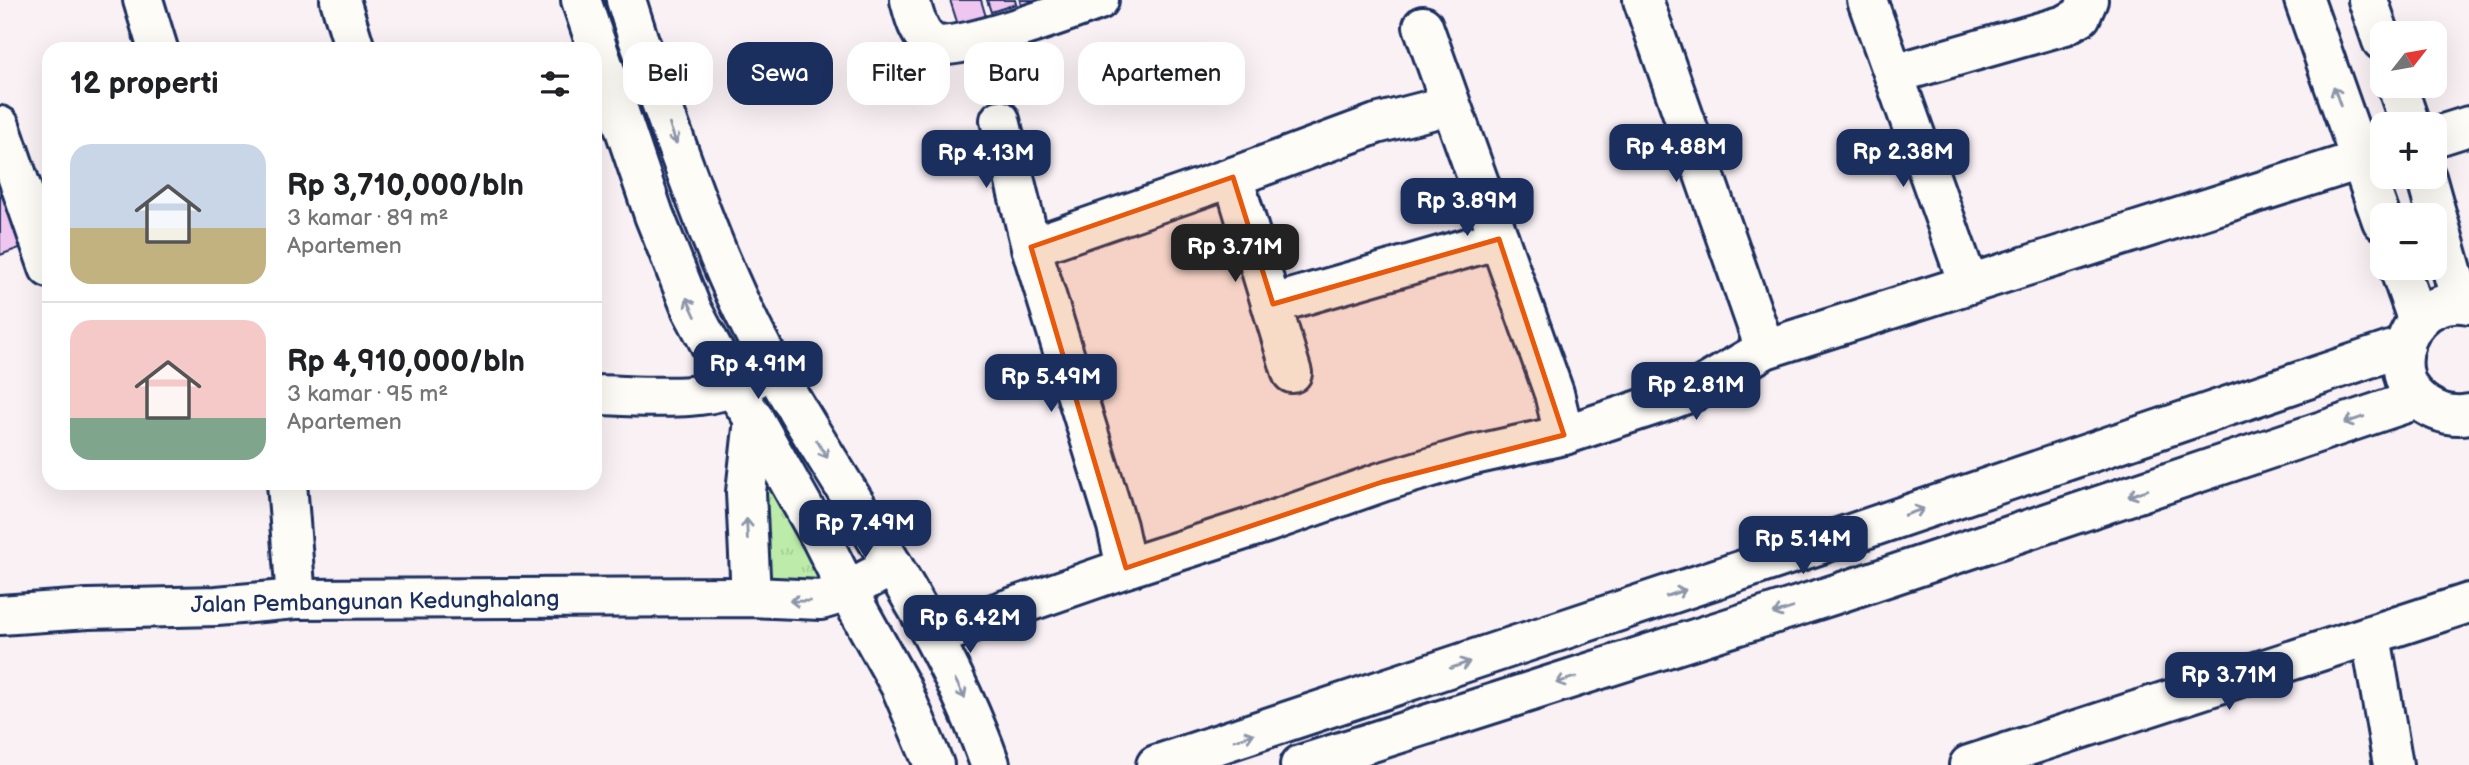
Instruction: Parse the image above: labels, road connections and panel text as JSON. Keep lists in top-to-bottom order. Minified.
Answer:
{"streets":{"street":["Jalan Pembangunan Kedunghalang"]},"north":"top right","page":{"map_buttons":["+","−"],"chip":["Beli","Sewa","Filter","Baru","Apartemen"],"heading":"12 properti","price":["Rp 4.88M","Rp 2.38M","Rp 4.13M","Rp 3.89M","Rp 3.71M","Rp 4.91M","Rp 5.49M","Rp 2.81M","Rp 7.49M","Rp 5.14M","Rp 6.42M","Rp 3.71M"],"list":[{"name":"Rp 3,710,000/bln","note":"3 kamar · 89 m² · Apartemen"},{"name":"Rp 4,910,000/bln","note":"3 kamar · 95 m² · Apartemen"}]}}
